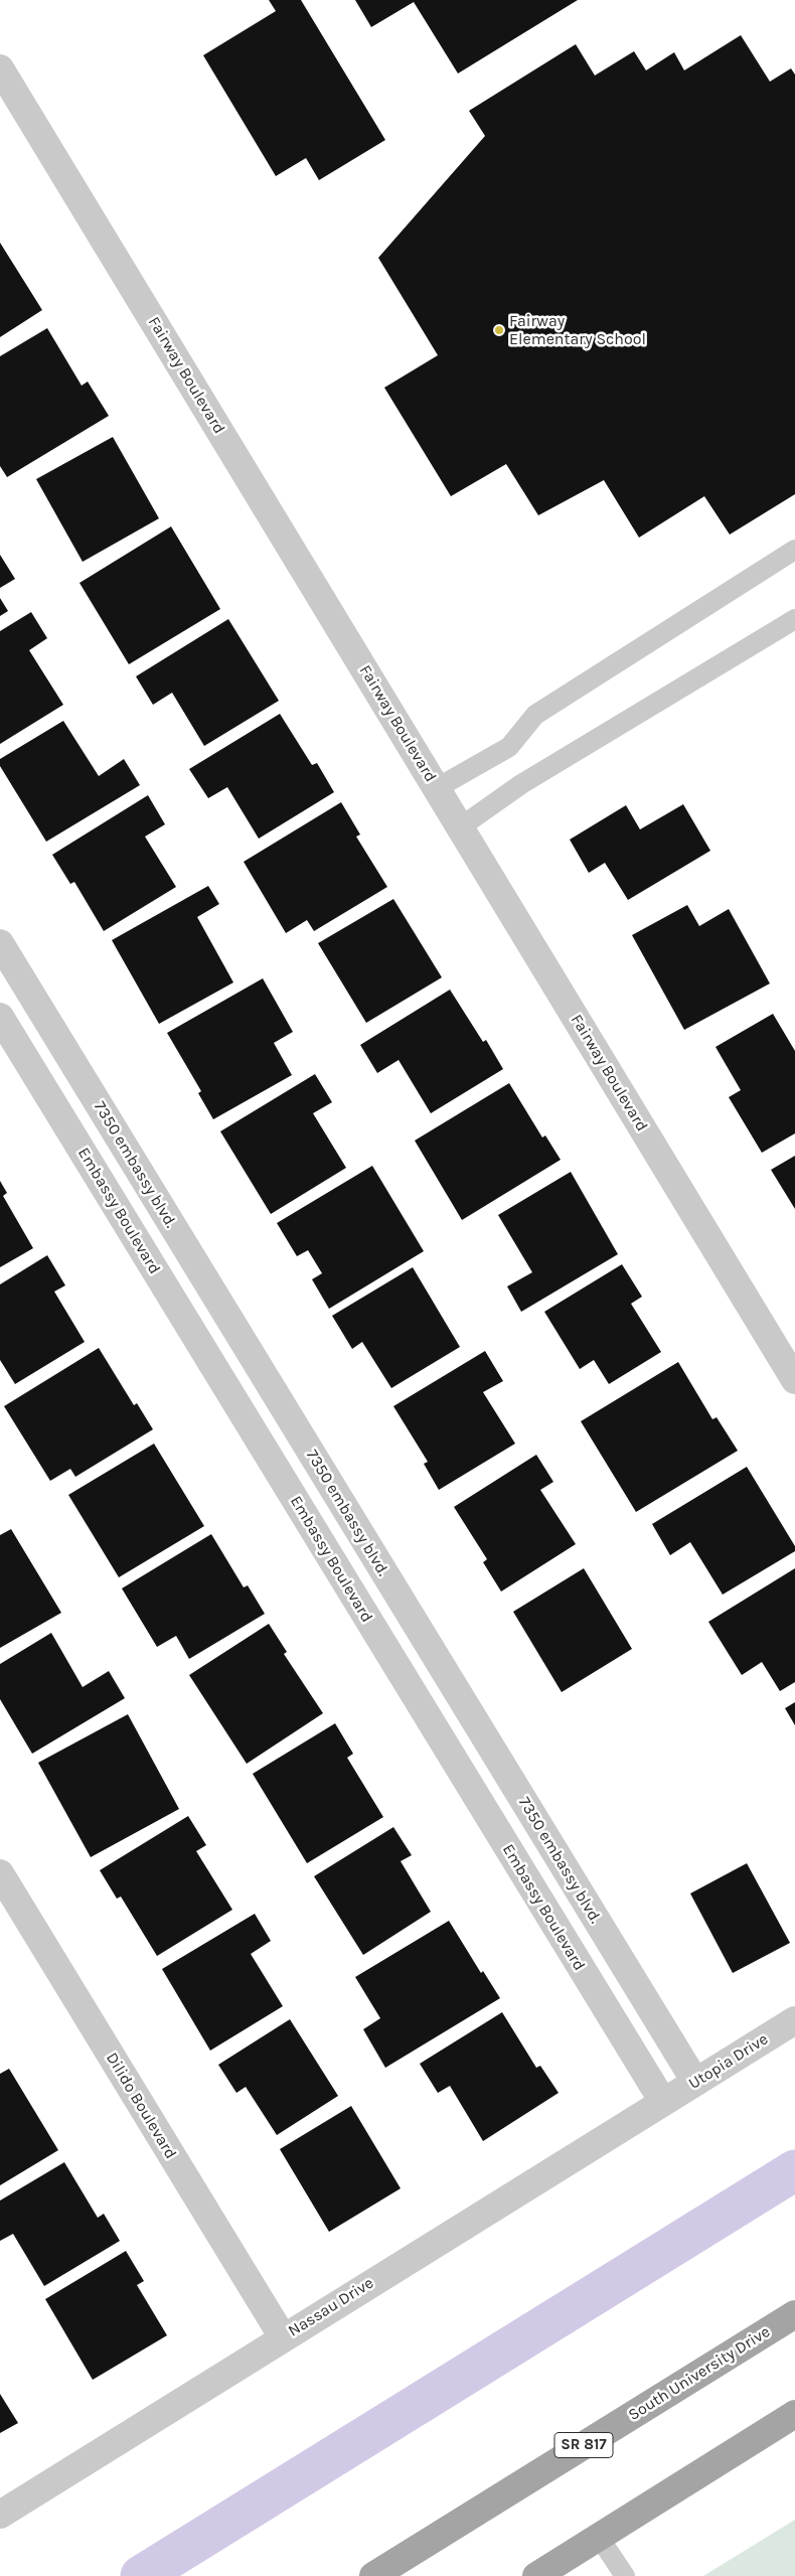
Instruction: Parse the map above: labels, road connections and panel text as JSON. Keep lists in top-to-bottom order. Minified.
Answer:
{"streets":{"main road":["South University Drive","SR 817"],"street":["Fairway Boulevard","7350 embassy blvd.","Embassy Boulevard","Utopia Drive","Dilido Boulevard","Nassau Drive"]},"crossings":[["7350 embassy blvd.","Utopia Drive"],["Embassy Boulevard","Utopia Drive"],["Embassy Boulevard","Nassau Drive"],["Utopia Drive","Nassau Drive"],["Dilido Boulevard","Nassau Drive"]],"places":["Fairway Elementary School"]}
